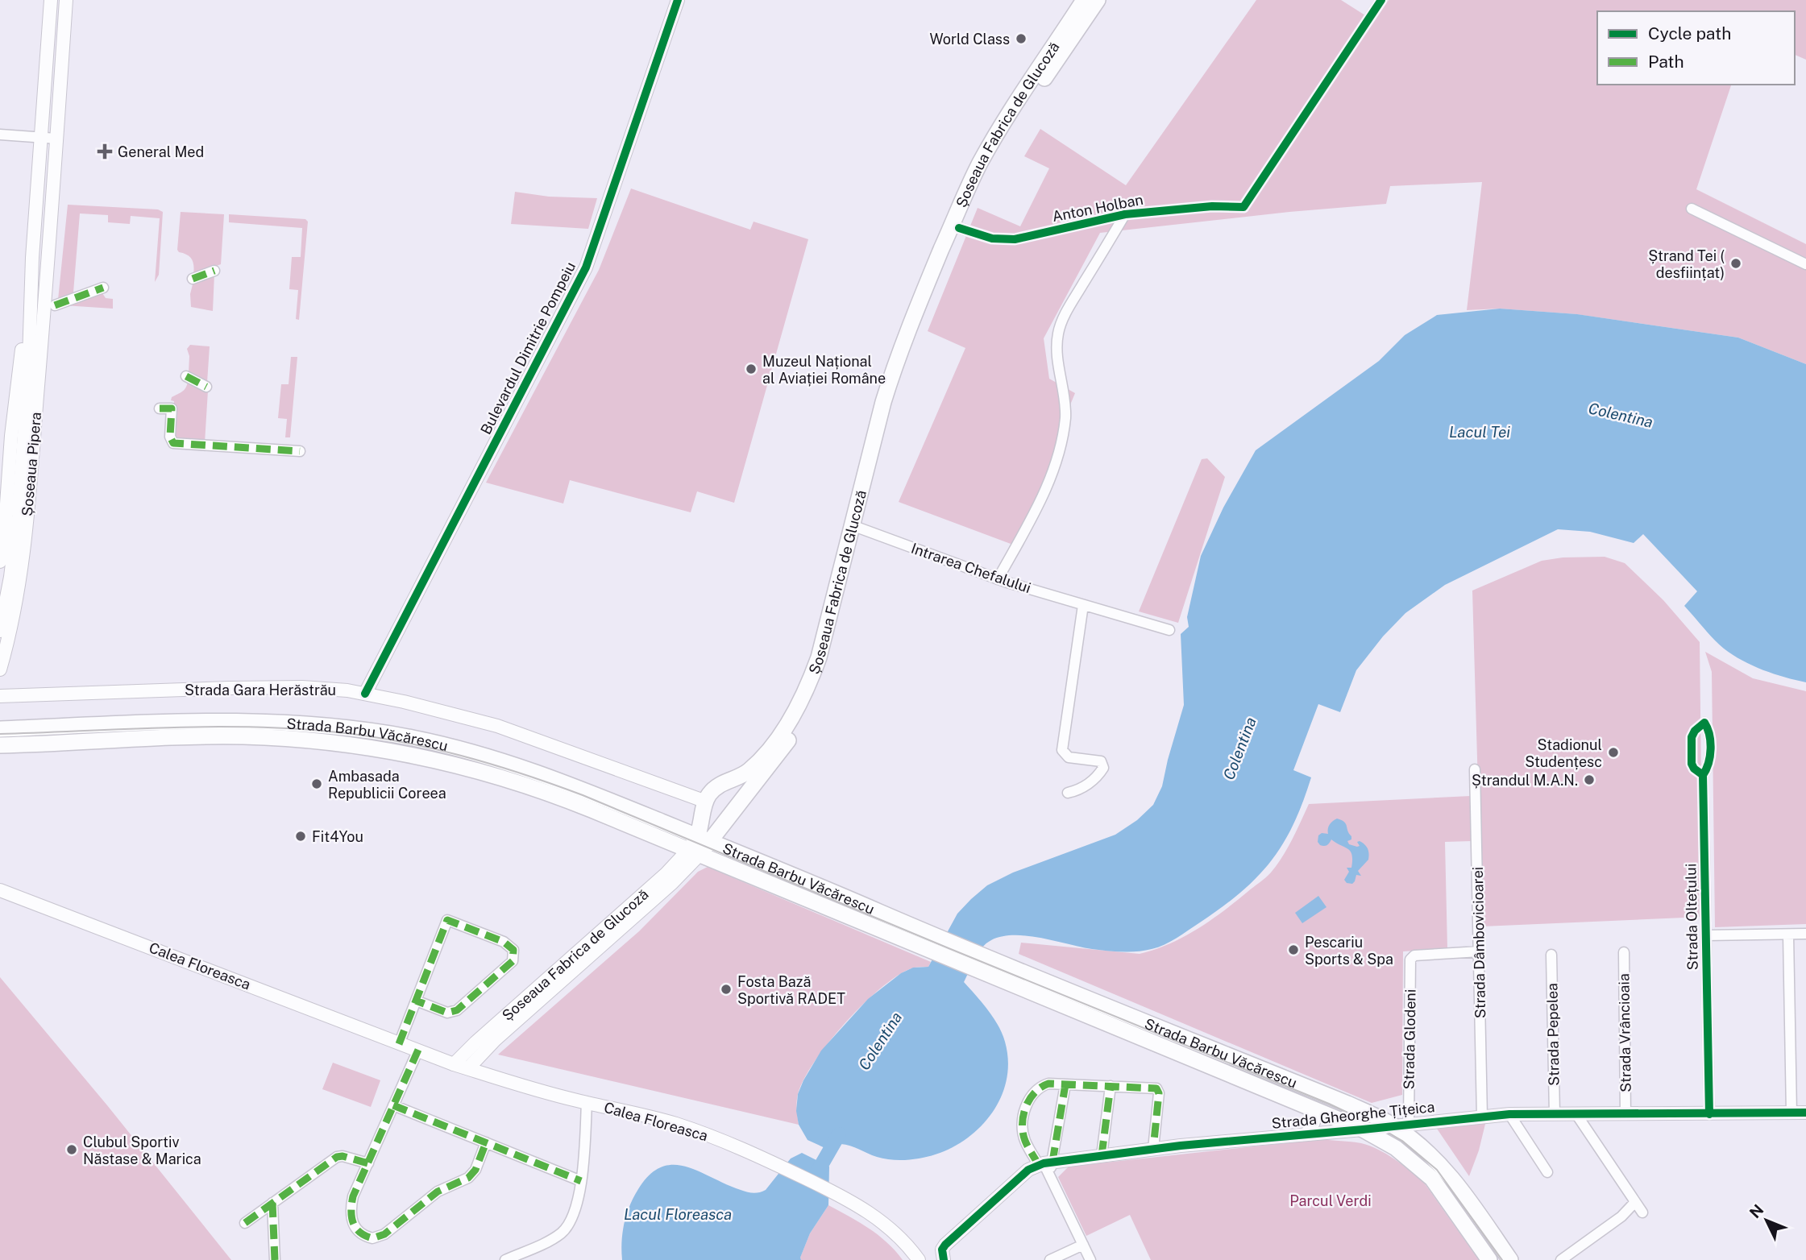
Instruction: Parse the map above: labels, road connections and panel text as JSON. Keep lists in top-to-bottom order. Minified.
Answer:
{"streets":{"main road":["Șoseaua Fabrica de Glucoză","Bulevardul Dimitrie Pompeiu","Șoseaua Pipera","Strada Gara Herăstrău","Strada Barbu Văcărescu","Calea Floreasca","Strada Gheorghe Țițeica"],"street":["Anton Holban","Intrarea Chefalului","Strada Oltețului","Strada Dâmbovicioarei","Strada Vrâncioaia","Strada Pepelea","Strada Glodeni"]},"crossings":[["Șoseaua Fabrica de Glucoză","Anton Holban"],["Șoseaua Fabrica de Glucoză","Intrarea Chefalului"],["Șoseaua Fabrica de Glucoză","Strada Gara Herăstrău"],["Șoseaua Fabrica de Glucoză","Strada Barbu Văcărescu"],["Șoseaua Fabrica de Glucoză","Calea Floreasca"],["Bulevardul Dimitrie Pompeiu","Strada Gara Herăstrău"],["Strada Barbu Văcărescu","Strada Glodeni"],["Strada Barbu Văcărescu","Strada Gheorghe Țițeica"],["Strada Oltețului","Strada Gheorghe Țițeica"],["Strada Dâmbovicioarei","Strada Glodeni"],["Strada Dâmbovicioarei","Strada Gheorghe Țițeica"],["Strada Vrâncioaia","Strada Gheorghe Țițeica"],["Strada Pepelea","Strada Gheorghe Țițeica"],["Strada Glodeni","Strada Gheorghe Țițeica"]],"water":["Colentina","Lacul Tei","Lacul Floreasca"],"parks":["Parcul Verdi"],"places":{"other":["World Class","Ștrand Tei ( desființat)","Muzeul Național al Aviației Române","Stadionul Studențesc","Ștrandul M.A.N.","Ambasada Republicii Coreea","Fit4You","Pescariu Sports & Spa","Fosta Bază Sportivă RADET","Clubul Sportiv Năstase & Marica"],"health":["General Med"]},"legend":["Cycle path","Path"],"north":"top left"}
